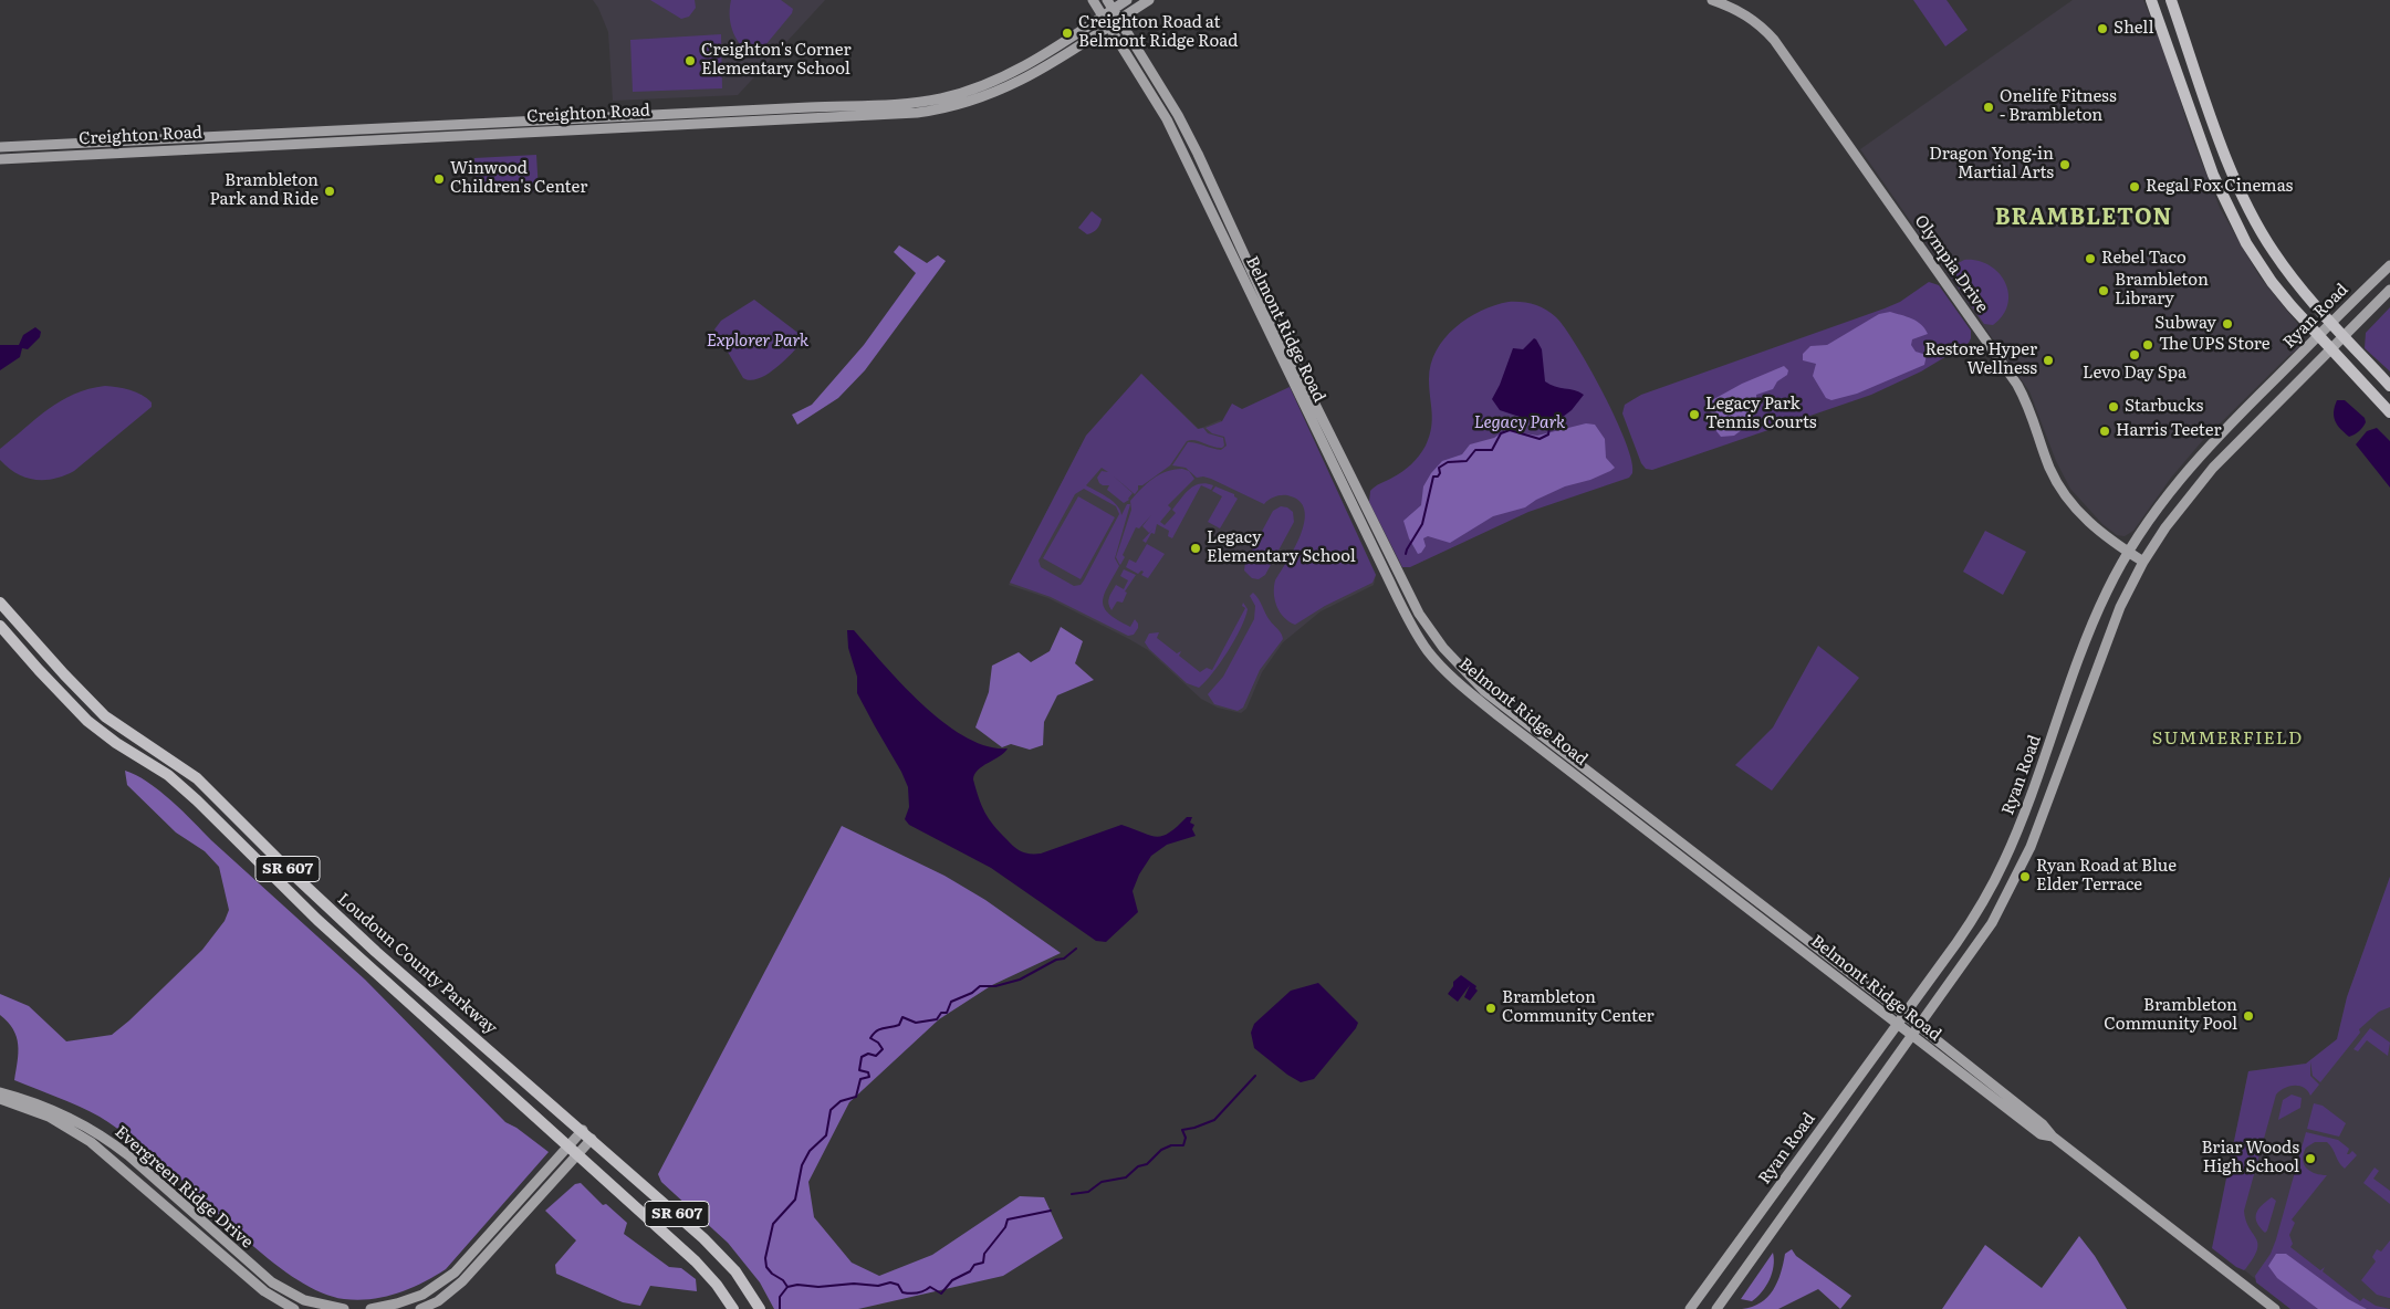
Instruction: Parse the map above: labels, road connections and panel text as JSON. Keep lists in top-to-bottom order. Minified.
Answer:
{"streets":{"main road":["Creighton Road","Olympia Drive","Ryan Road","Belmont Ridge Road","SR 607","Loudoun County Parkway","Evergreen Ridge Drive"]},"crossings":[["Creighton Road","Belmont Ridge Road"],["Olympia Drive","Ryan Road"],["Ryan Road","Belmont Ridge Road"]],"districts":["BRAMBLETON","SUMMERFIELD"],"parks":["Explorer Park","Legacy Park"],"places":["Shell","Creighton Road at Belmont Ridge Road","Creighton's Corner Elementary School","Onelife Fitness - Brambleton","Dragon Yong-in Martial Arts","Winwood Children's Center","Regal Fox Cinemas","Brambleton Park and Ride","Rebel Taco","Brambleton Library","Subway","The UPS Store","Levo Day Spa","Restore Hyper Wellness","Starbucks","Legacy Park Tennis Courts","Harris Teeter","Legacy Elementary School","Ryan Road at Blue Elder Terrace","Brambleton Community Center","Brambleton Community Pool","Briar Woods High School"]}
